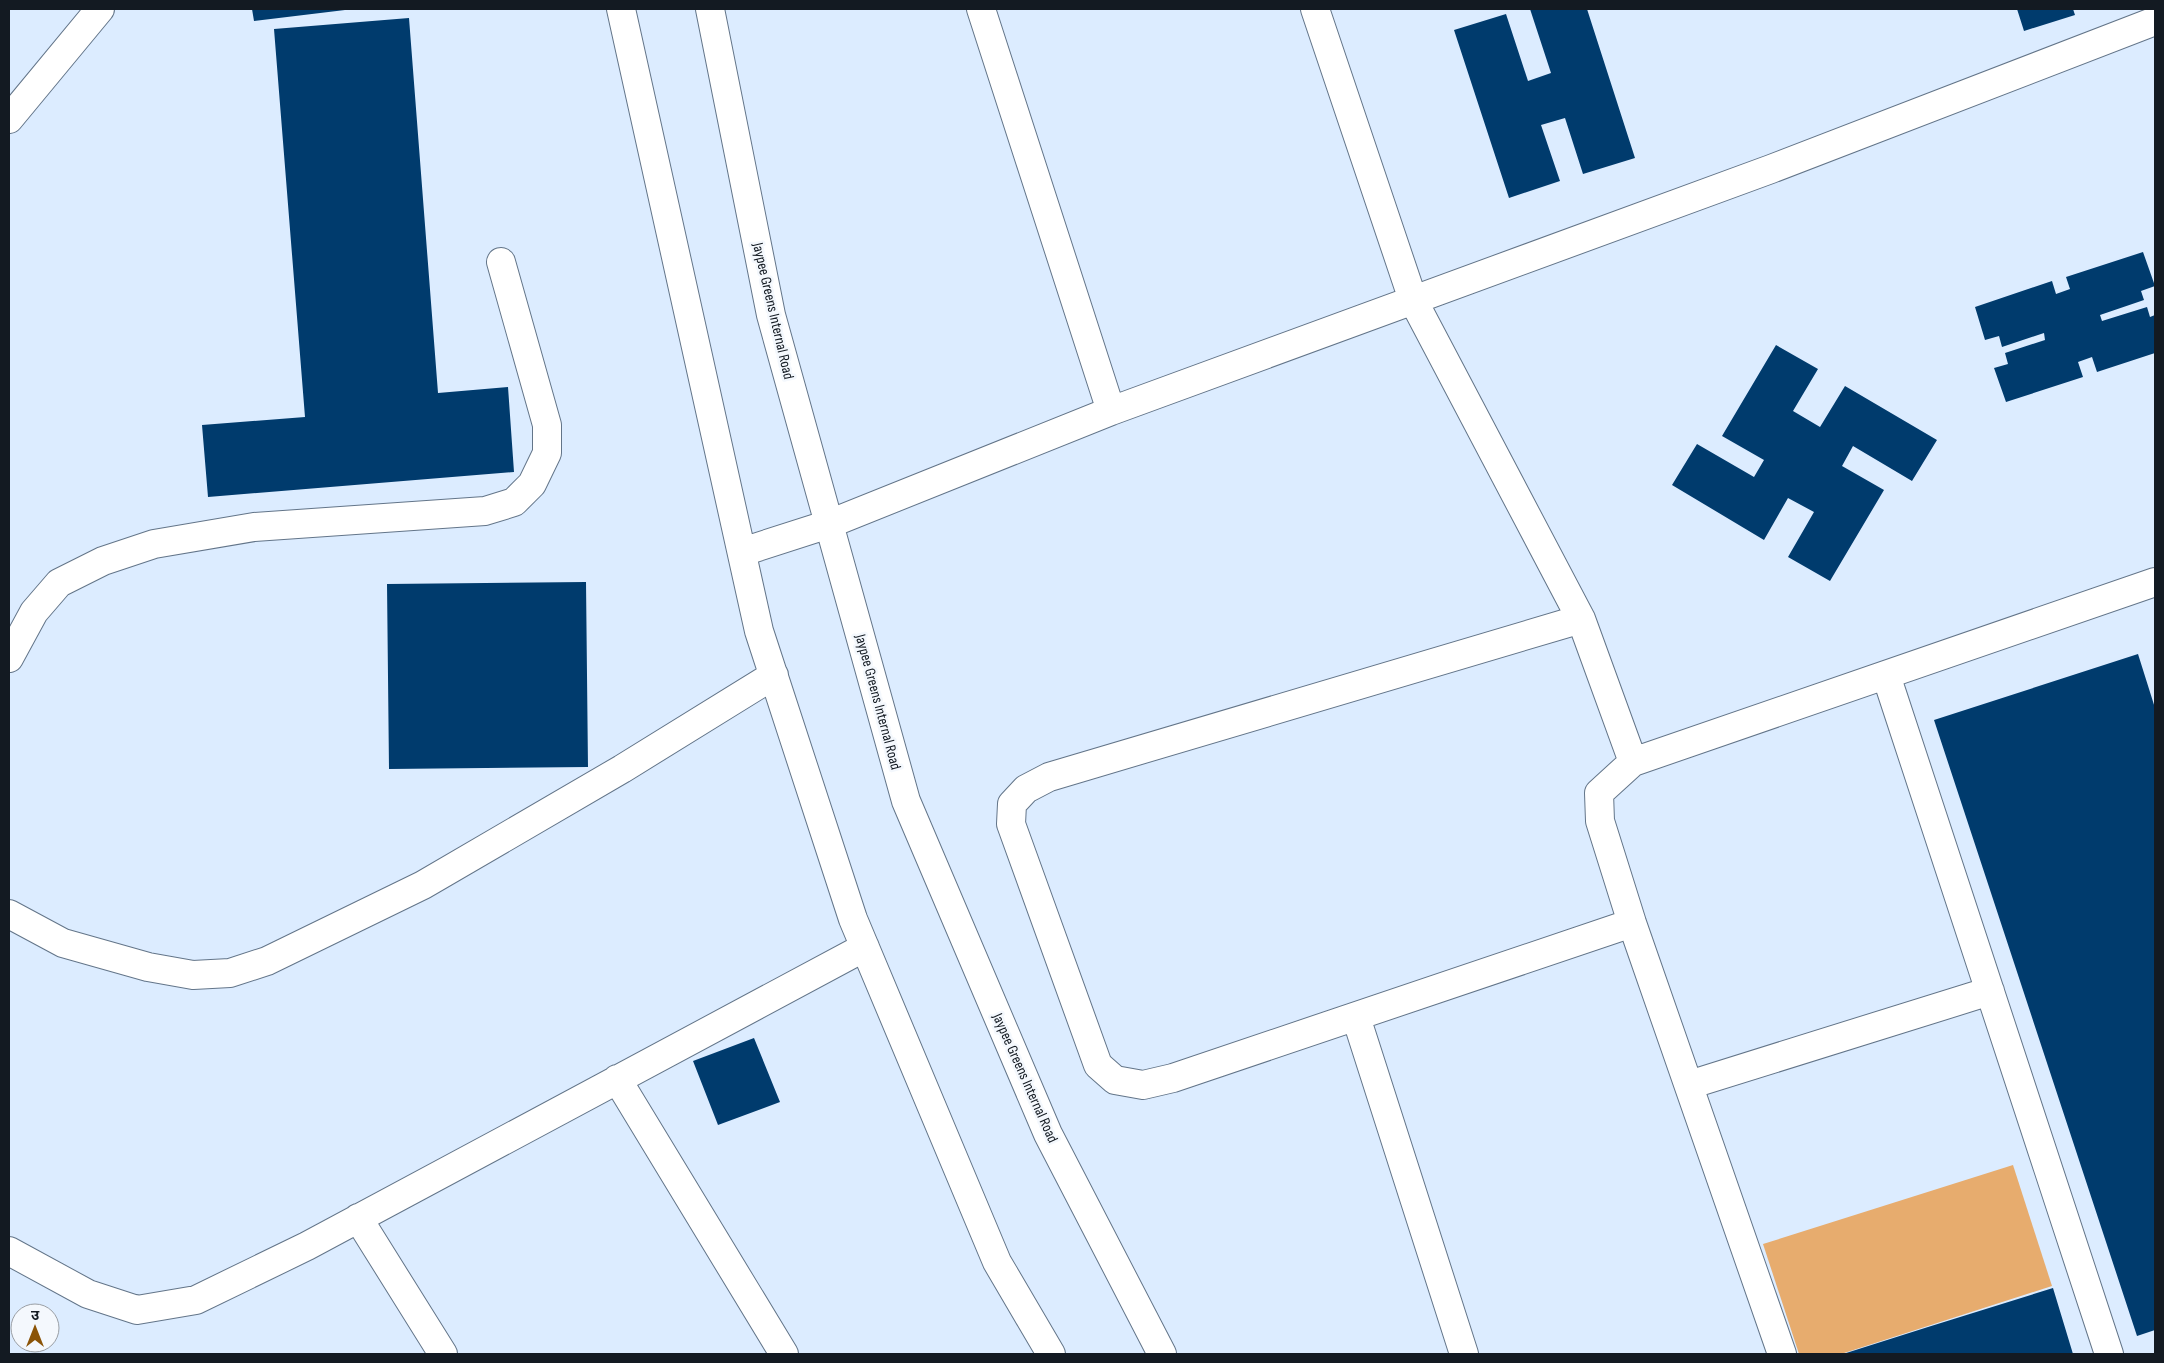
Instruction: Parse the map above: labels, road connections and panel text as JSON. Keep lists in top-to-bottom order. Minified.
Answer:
{"streets":{"street":["Jaypee Greens Internal Road"]},"north":"top"}
